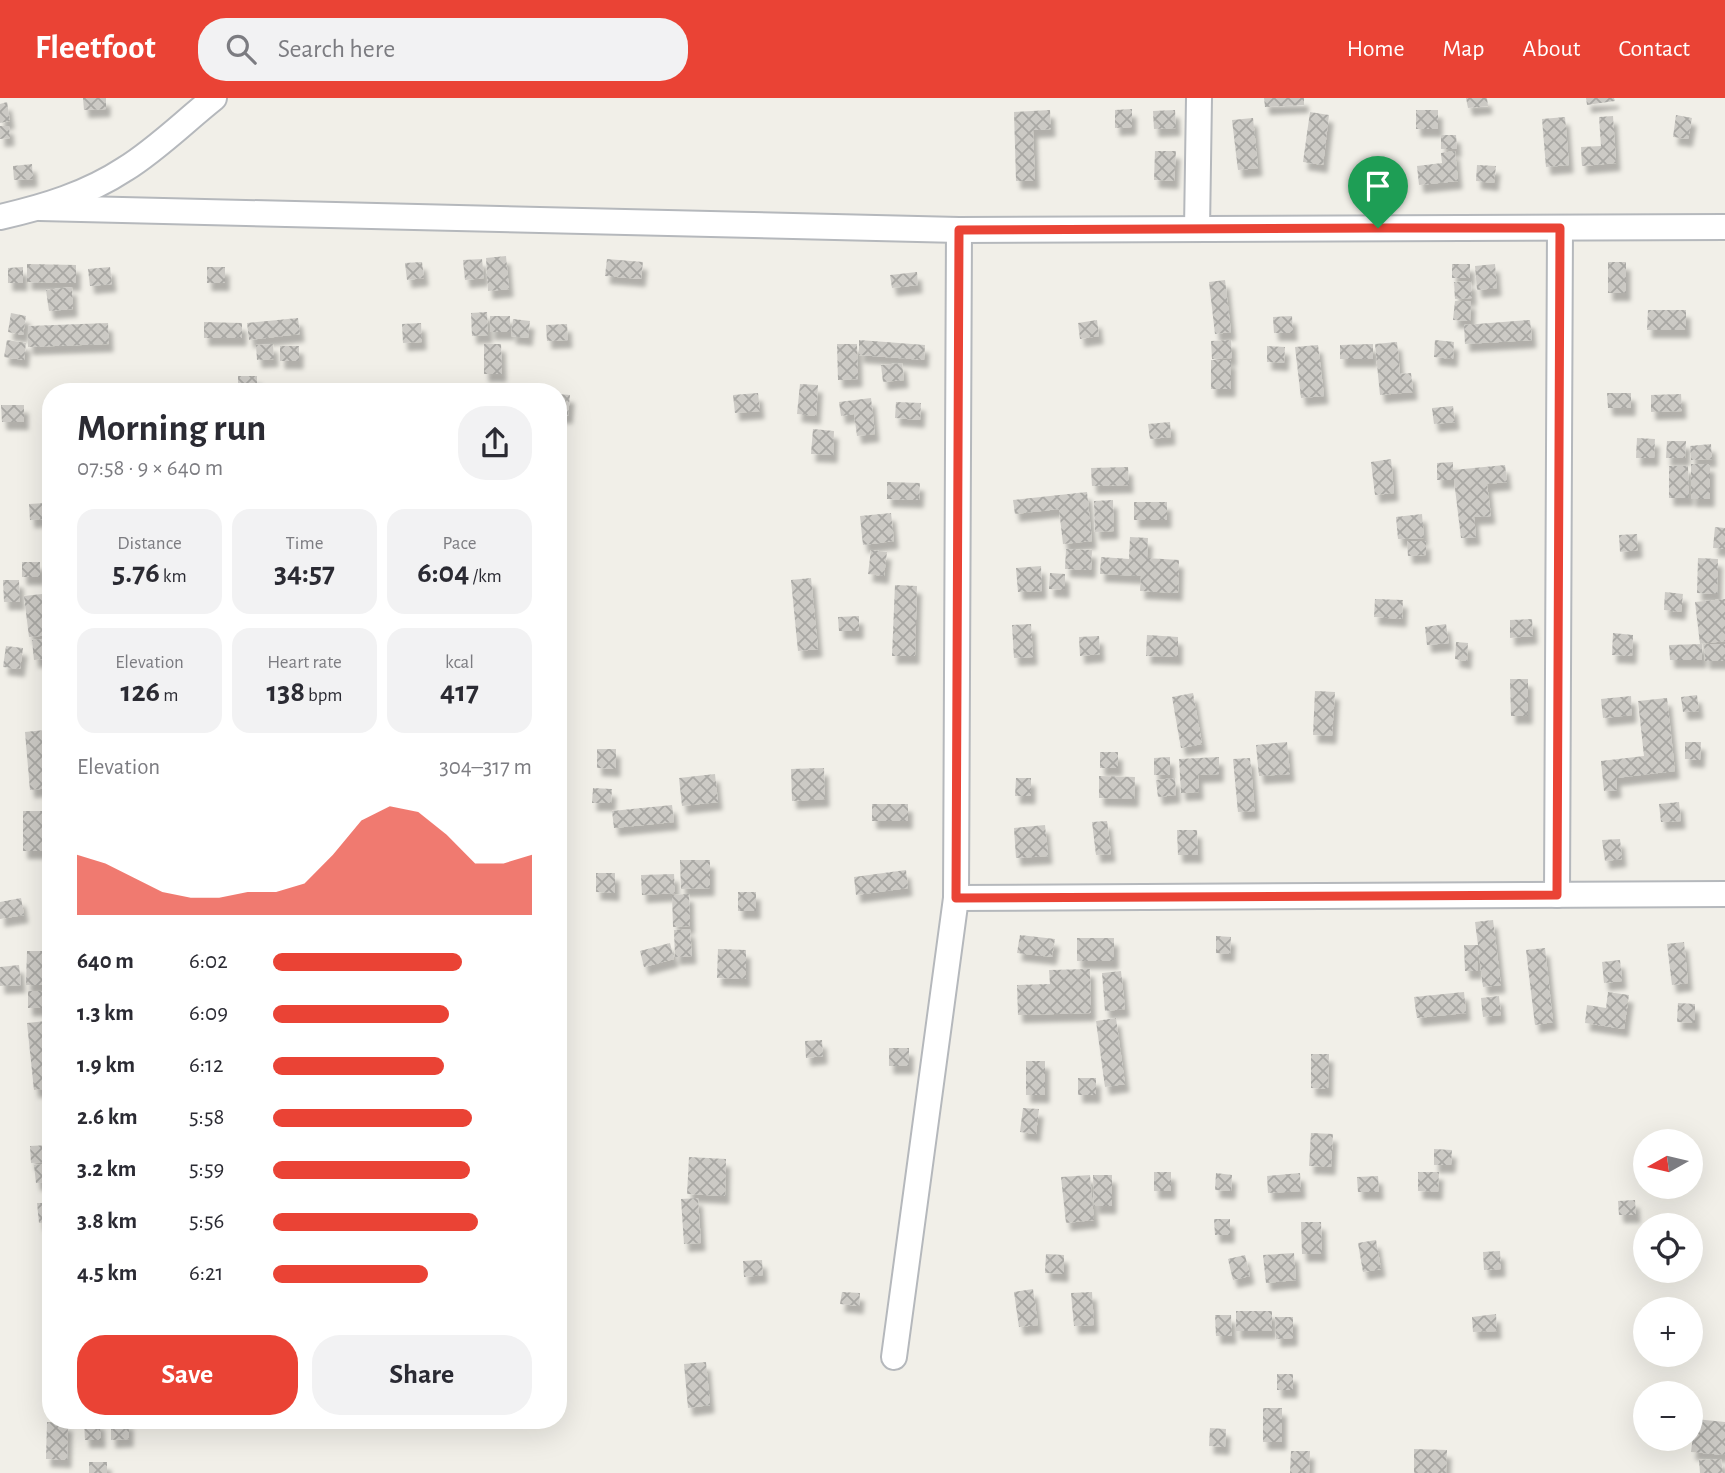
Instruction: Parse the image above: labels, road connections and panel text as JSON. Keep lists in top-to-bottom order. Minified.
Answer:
{"north":"left","page":{"header":"Fleetfoot","search":"Search here","nav":["Home","Map","About","Contact"],"heading":["Morning run","07:58 · 9 × 640 m"],"stats":[["Distance","5.76 km"],["Time","34:57"],["Pace","6:04 /km"],["Elevation","126 m"],["Heart rate","138 bpm"],["kcal","417"]],"chart":["Elevation","304–317 m"],"list":[{"name":"640 m","note":"6:02"},{"name":"1.3 km","note":"6:09"},{"name":"1.9 km","note":"6:12"},{"name":"2.6 km","note":"5:58"},{"name":"3.2 km","note":"5:59"},{"name":"3.8 km","note":"5:56"},{"name":"4.5 km","note":"6:21"}],"map_buttons":["+","−"],"buttons":["Save","Share"]}}
